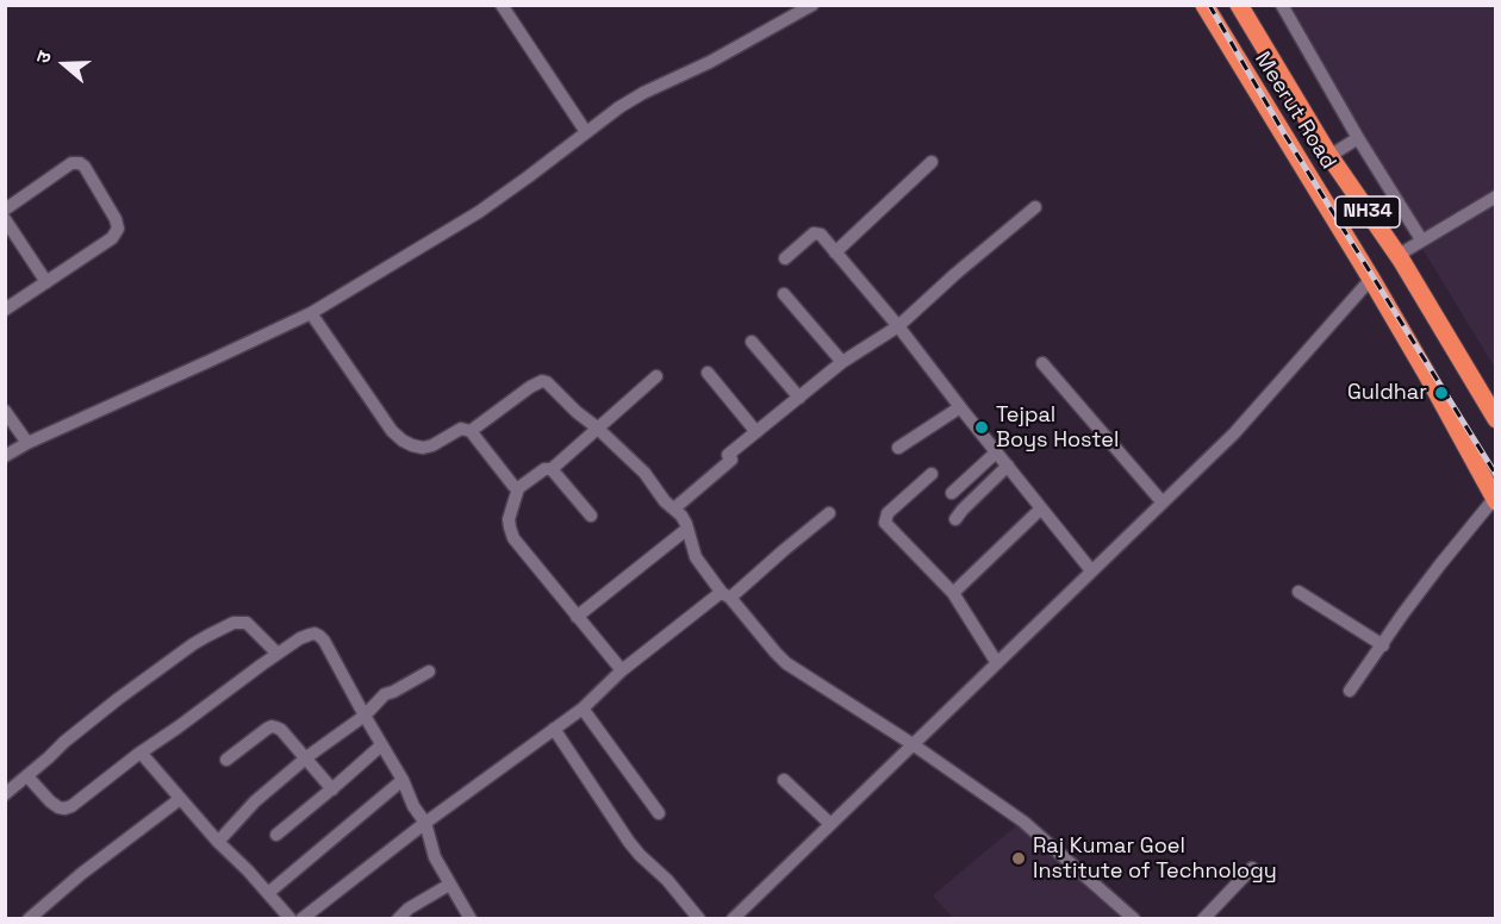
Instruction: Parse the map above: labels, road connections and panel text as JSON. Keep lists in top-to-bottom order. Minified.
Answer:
{"streets":{"highway":["Meerut Road","NH34"]},"places":["Guldhar","Tejpal Boys Hostel","Raj Kumar Goel Institute of Technology"],"north":"left"}
